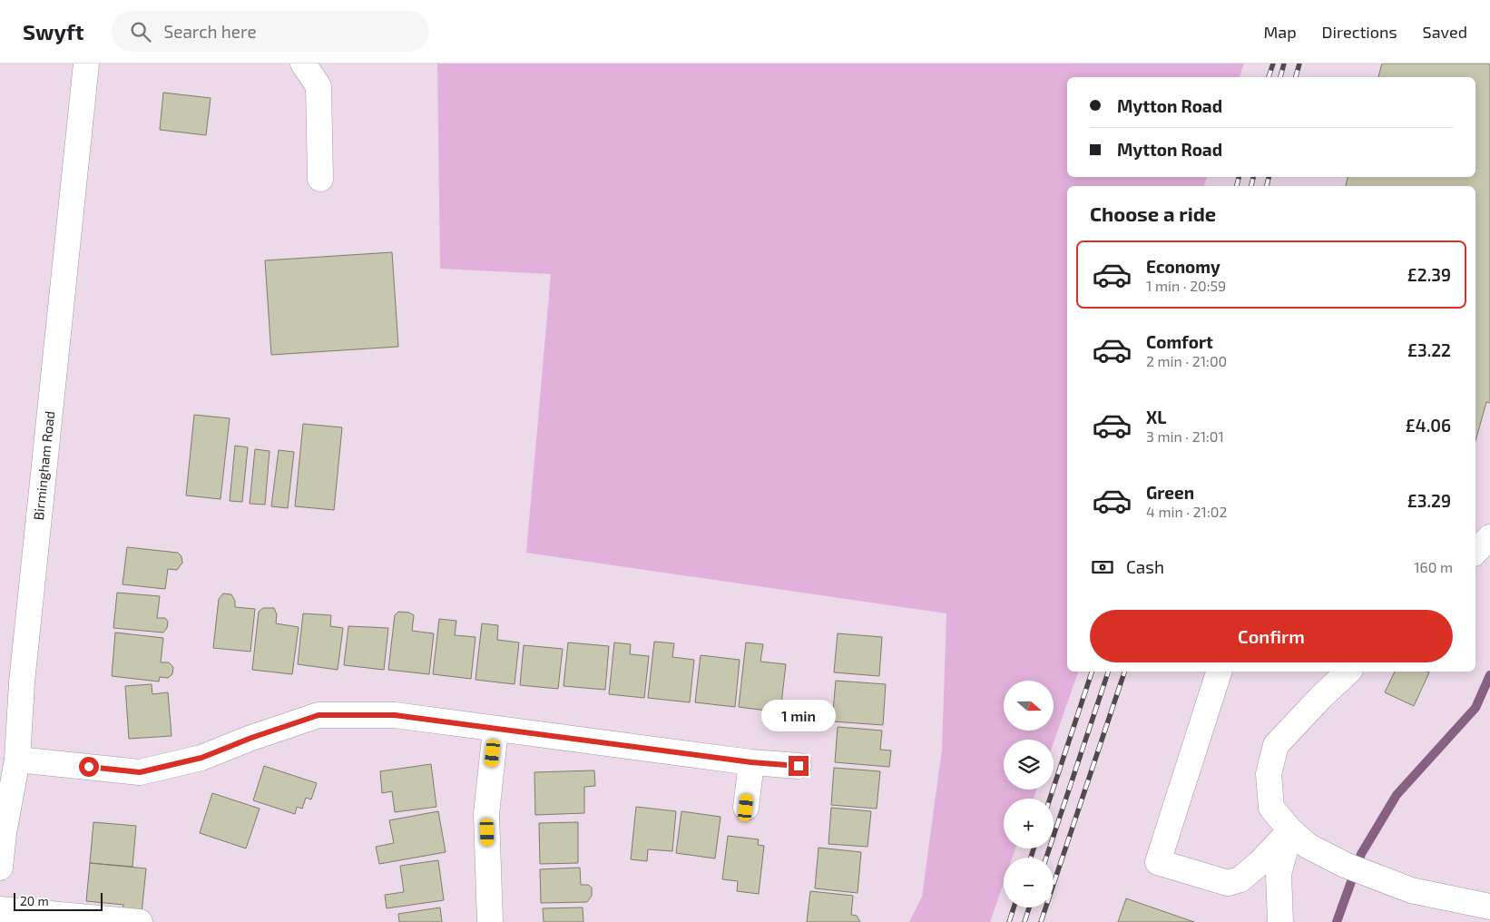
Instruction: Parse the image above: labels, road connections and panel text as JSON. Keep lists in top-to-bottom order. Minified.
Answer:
{"streets":{"street":["Birmingham Road"]},"scale_bar":"20 m","north":"right","page":{"header":"Swyft","search":"Search here","nav":["Map","Directions","Saved"],"banner":["Mytton Road","Mytton Road"],"heading":"Choose a ride","list":[{"name":"Economy","note":"1 min · 20:59","value":"£2.39"},{"name":"Comfort","note":"2 min · 21:00","value":"£3.22"},{"name":"XL","note":"3 min · 21:01","value":"£4.06"},{"name":"Green","note":"4 min · 21:02","value":"£3.29"}],"pay":["Cash","160 m"],"buttons":"Confirm","map_buttons":["+","−"],"bubble":"1 min","scale":"20 m"}}
